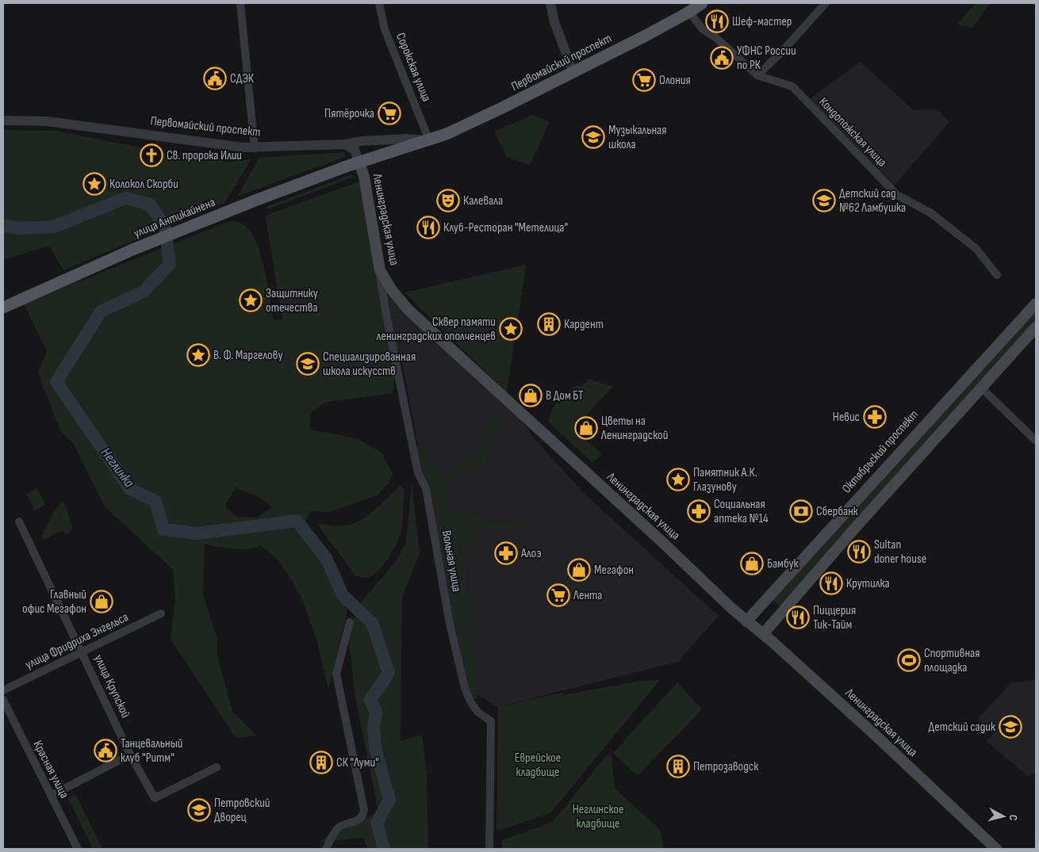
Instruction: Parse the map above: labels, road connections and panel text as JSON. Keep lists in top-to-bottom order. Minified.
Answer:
{"streets":{"main road":["Первомайский проспект","улица Антикайнена","Ленинградская улица","Октябрьский проспект"],"street":["Сорокская улица","Кондопожская улица","Вольная улица","улица Фридриха Энгельса","улица Крупской","Красная улица"]},"crossings":[["Первомайский проспект","Сорокская улица"],["Первомайский проспект","Кондопожская улица"],["Первомайский проспект","улица Антикайнена"],["Первомайский проспект","Ленинградская улица"],["улица Антикайнена","Ленинградская улица"],["Ленинградская улица","Октябрьский проспект"],["Ленинградская улица","Вольная улица"],["улица Фридриха Энгельса","улица Крупской"]],"water":["Неглинка"],"parks":["Еврейское кладбище","Неглинское кладбище"],"places":{"restaurant":["Шеф-мастер","Клуб-Ресторан \"Метелица\"","Sultan doner house","Крутилка","Пиццерия Тик-Тайм"],"public building":["УФНС России по РК","СДЭК","Танцевальный клуб \"Ритм\""],"supermarket":["Олония","Пятёрочка","Лента"],"school or university":["Музыкальная школа","Детский сад №62 Ламбушка","Специализированная школа искусств","Детский садик","Петровский Дворец"],"church":["Св. пророка Илии"],"place":["Колокол Скорби","Защитнику отечества","Сквер памяти ленинградских ополченцев","В. Ф. Маргелову","Памятник А.К. Глазунову"],"theatre":["Калевала"],"building":["Кардент","СК \"Луми\"","Петрозаводск"],"shop":["В Дом БТ","Цветы на Ленинградской","Бамбук","Мегафон","Главный офис Мегафон"],"pharmacy":["Невис","Социальная аптека №14","Алоэ"],"bank":["Сбербанк"],"sports":["Спортивная площадка"]},"north":"right"}
